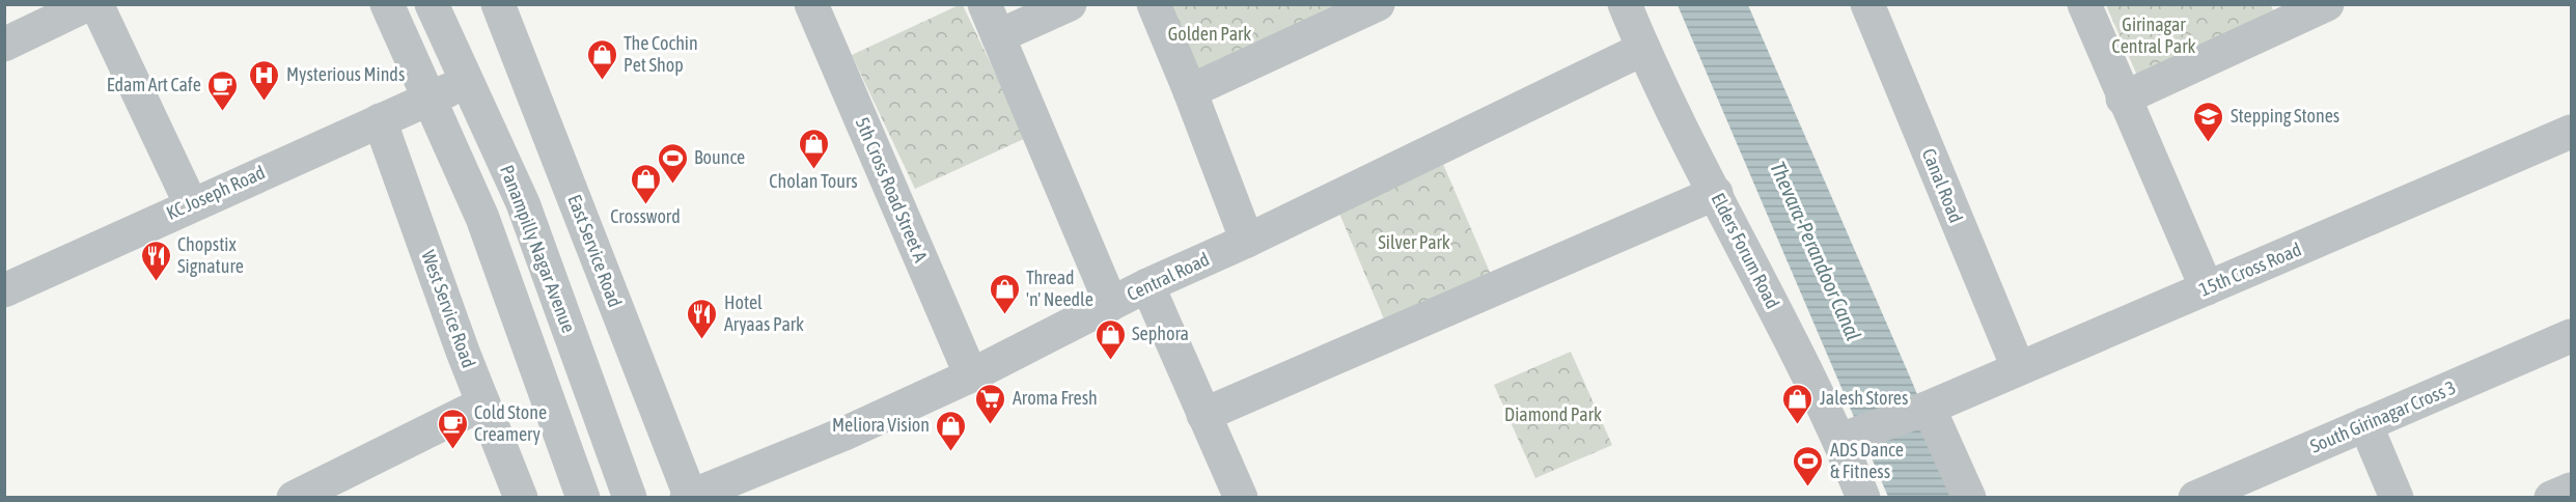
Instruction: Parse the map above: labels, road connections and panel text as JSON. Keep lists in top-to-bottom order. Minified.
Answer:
{"streets":{"street":["Canal Road","5th Cross Road Street A","KC Joseph Road","Panampilly Nagar Avenue","East Service Road","Elders Forum Road","15th Cross Road","Central Road","West Service Road","South Girinagar Cross 3"]},"crossings":[["Canal Road","15th Cross Road"],["5th Cross Road Street A","Central Road"],["KC Joseph Road","Panampilly Nagar Avenue"],["KC Joseph Road","West Service Road"],["East Service Road","Central Road"],["Elders Forum Road","15th Cross Road"],["Elders Forum Road","Central Road"]],"water":["Thevara-Perandoor Canal"],"parks":["Girinagar Central Park","Golden Park","Silver Park","Diamond Park"],"places":{"shop":["The Cochin Pet Shop","Cholan Tours","Crossword","Thread 'n' Needle","Sephora","Jalesh Stores","Meliora Vision"],"hospital":["Mysterious Minds"],"cafe":["Edam Art Cafe","Cold Stone Creamery"],"school or university":["Stepping Stones"],"sports":["Bounce","ADS Dance & Fitness"],"restaurant":["Chopstix Signature","Hotel Aryaas Park"],"supermarket":["Aroma Fresh"]}}
